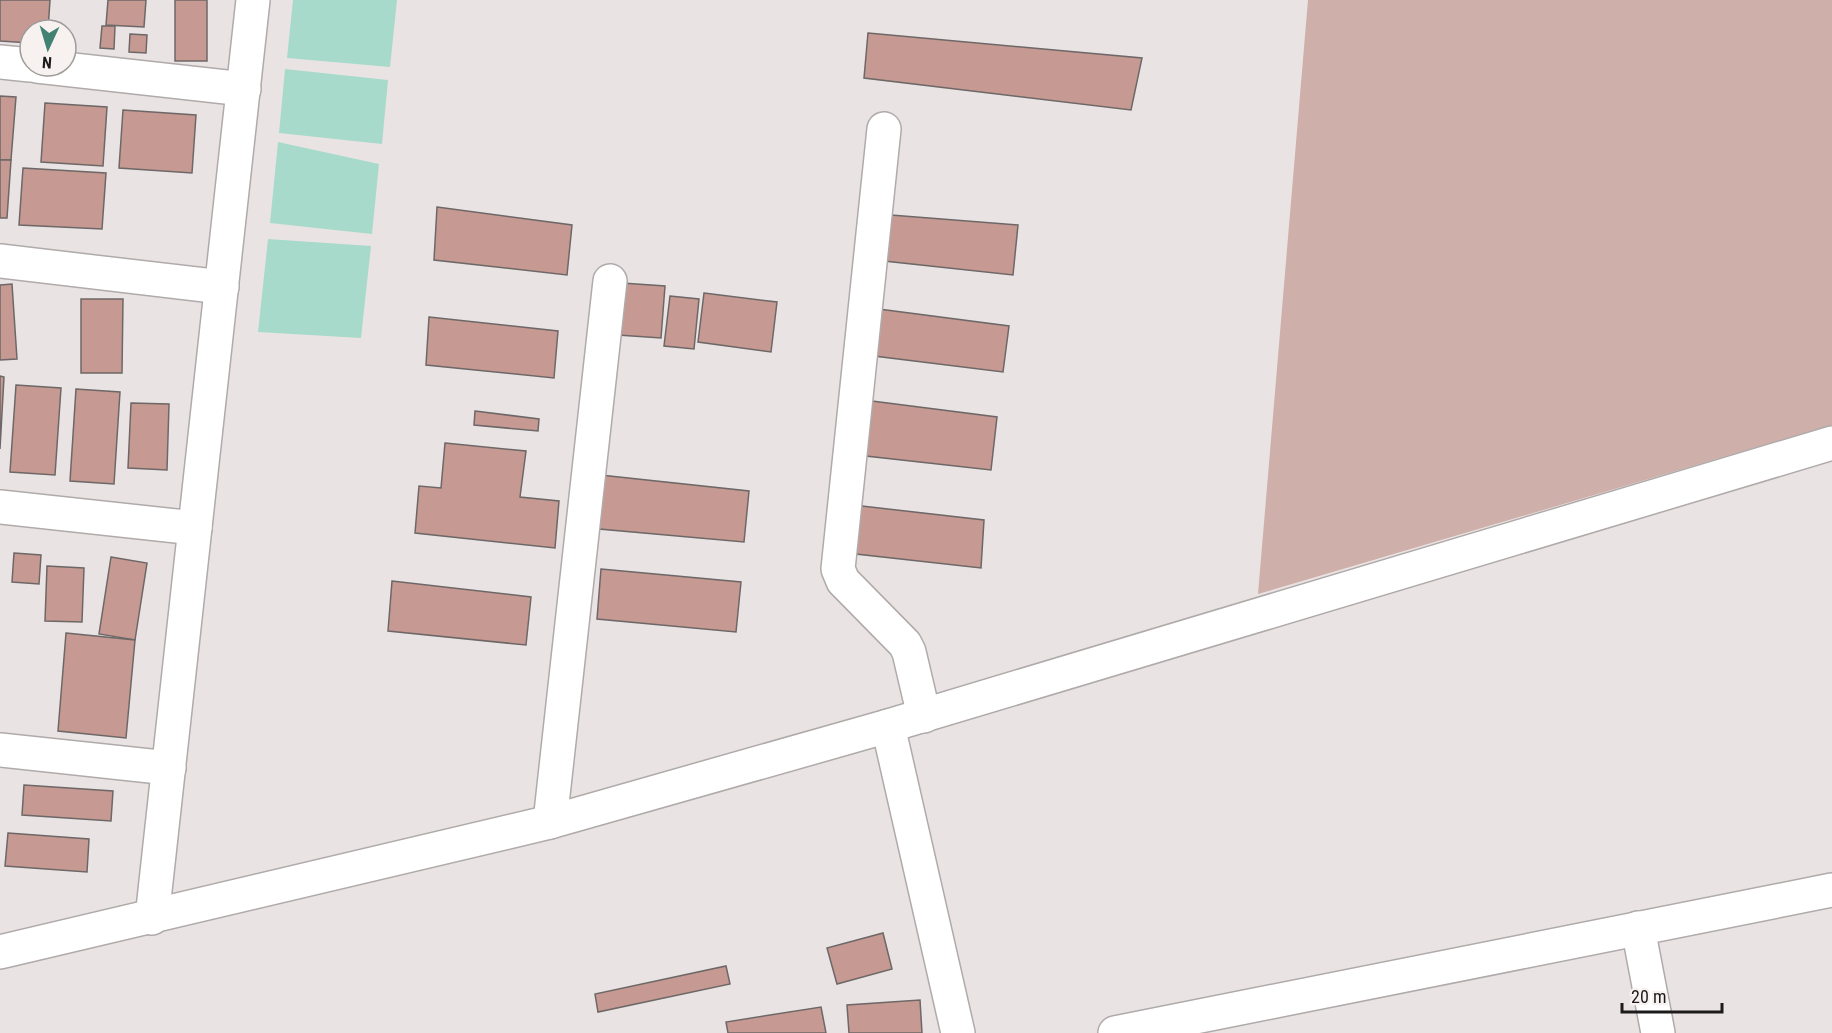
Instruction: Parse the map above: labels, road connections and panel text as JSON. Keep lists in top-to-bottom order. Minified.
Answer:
{"scale_bar":"20 m","north":"bottom"}
